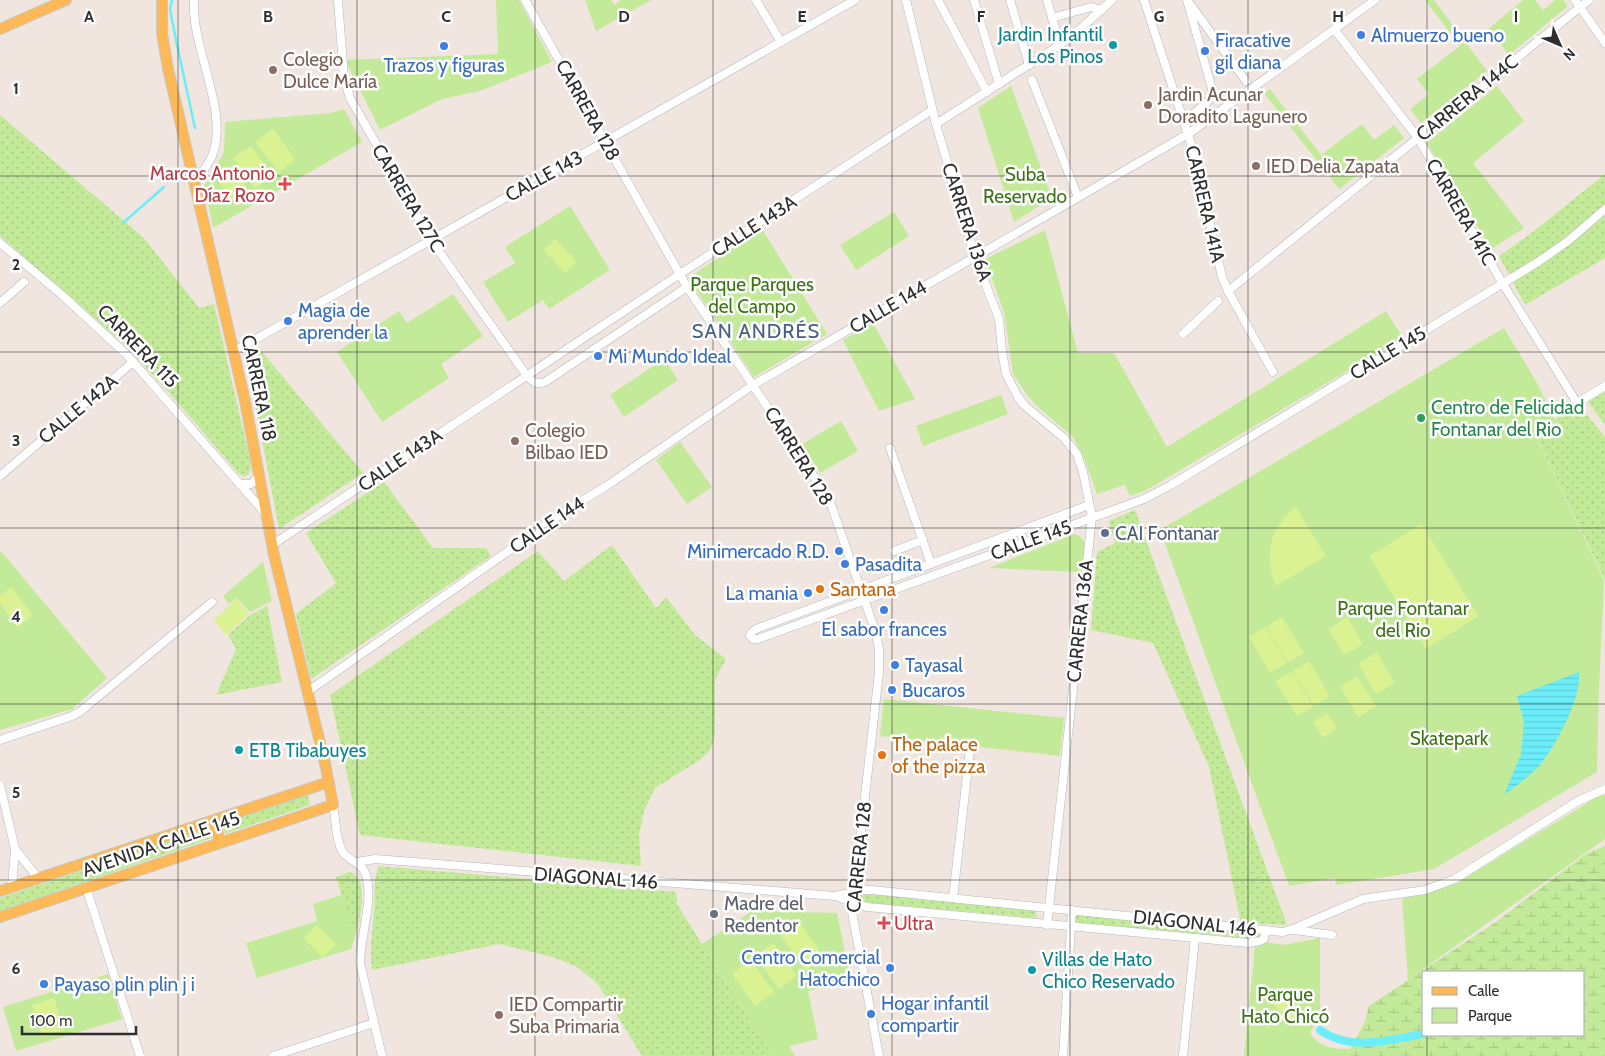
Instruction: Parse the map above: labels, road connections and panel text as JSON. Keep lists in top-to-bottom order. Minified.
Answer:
{"streets":{"main road":["CARRERA 118","AVENIDA CALLE 145"],"street":["CARRERA 144C","CARRERA 128","CALLE 143","CARRERA 127C","CARRERA 141A","CARRERA 141C","CARRERA 136A","CALLE 143A","CALLE 144","CARRERA 115","CALLE 145","CALLE 142A","DIAGONAL 146"]},"crossings":[["CARRERA 144C","CARRERA 141A"],["CARRERA 144C","CARRERA 141C"],["CARRERA 128","CALLE 143"],["CARRERA 128","CALLE 143A"],["CARRERA 128","CALLE 144"],["CARRERA 128","CALLE 145"],["CARRERA 128","DIAGONAL 146"],["CALLE 143","CARRERA 127C"],["CALLE 143","CARRERA 118"],["CARRERA 127C","CALLE 143A"],["CARRERA 141A","CALLE 144"],["CARRERA 141C","CALLE 144"],["CARRERA 141C","CALLE 145"],["CARRERA 136A","CALLE 143A"],["CARRERA 136A","CALLE 144"],["CARRERA 136A","CALLE 145"],["CARRERA 136A","DIAGONAL 146"],["CALLE 143A","CARRERA 118"],["CALLE 144","CARRERA 118"],["CARRERA 115","CARRERA 118"],["CARRERA 115","CALLE 142A"],["CARRERA 118","AVENIDA CALLE 145"]],"districts":["SAN ANDRÉS"],"parks":["Suba Reservado","Parque Parques del Campo","Parque Fontanar del Rio","Skatepark","Parque Hato Chicó"],"places":{"other":["Almuerzo bueno","Jardin Infantil Los Pinos","Trazos y figuras","Firacative gil diana","Colegio Dulce María","Jardin Acunar Doradito Lagunero","IED Delia Zapata","Magia de aprender la","Mi Mundo Ideal","Centro de Felicidad Fontanar del Rio","Colegio Bilbao IED","CAI Fontanar","Minimercado R.D.","Pasadita","Santana","La mania","El sabor frances","Tayasal","Bucaros","ETB Tibabuyes","The palace of the pizza","Madre del Redentor","Centro Comercial Hatochico","Villas de Hato Chico Reservado","Payaso plin plin j i","Hogar infantil compartir","IED Compartir Suba Primaria"],"health":["Marcos Antonio Díaz Rozo","Ultra"]},"legend":["Calle","Parque"],"scale_bar":"100 m","north":"bottom right","grid":{"columns":["A","B","C","D","E","F","G","H","I"],"rows":["1","2","3","4","5","6"]}}
